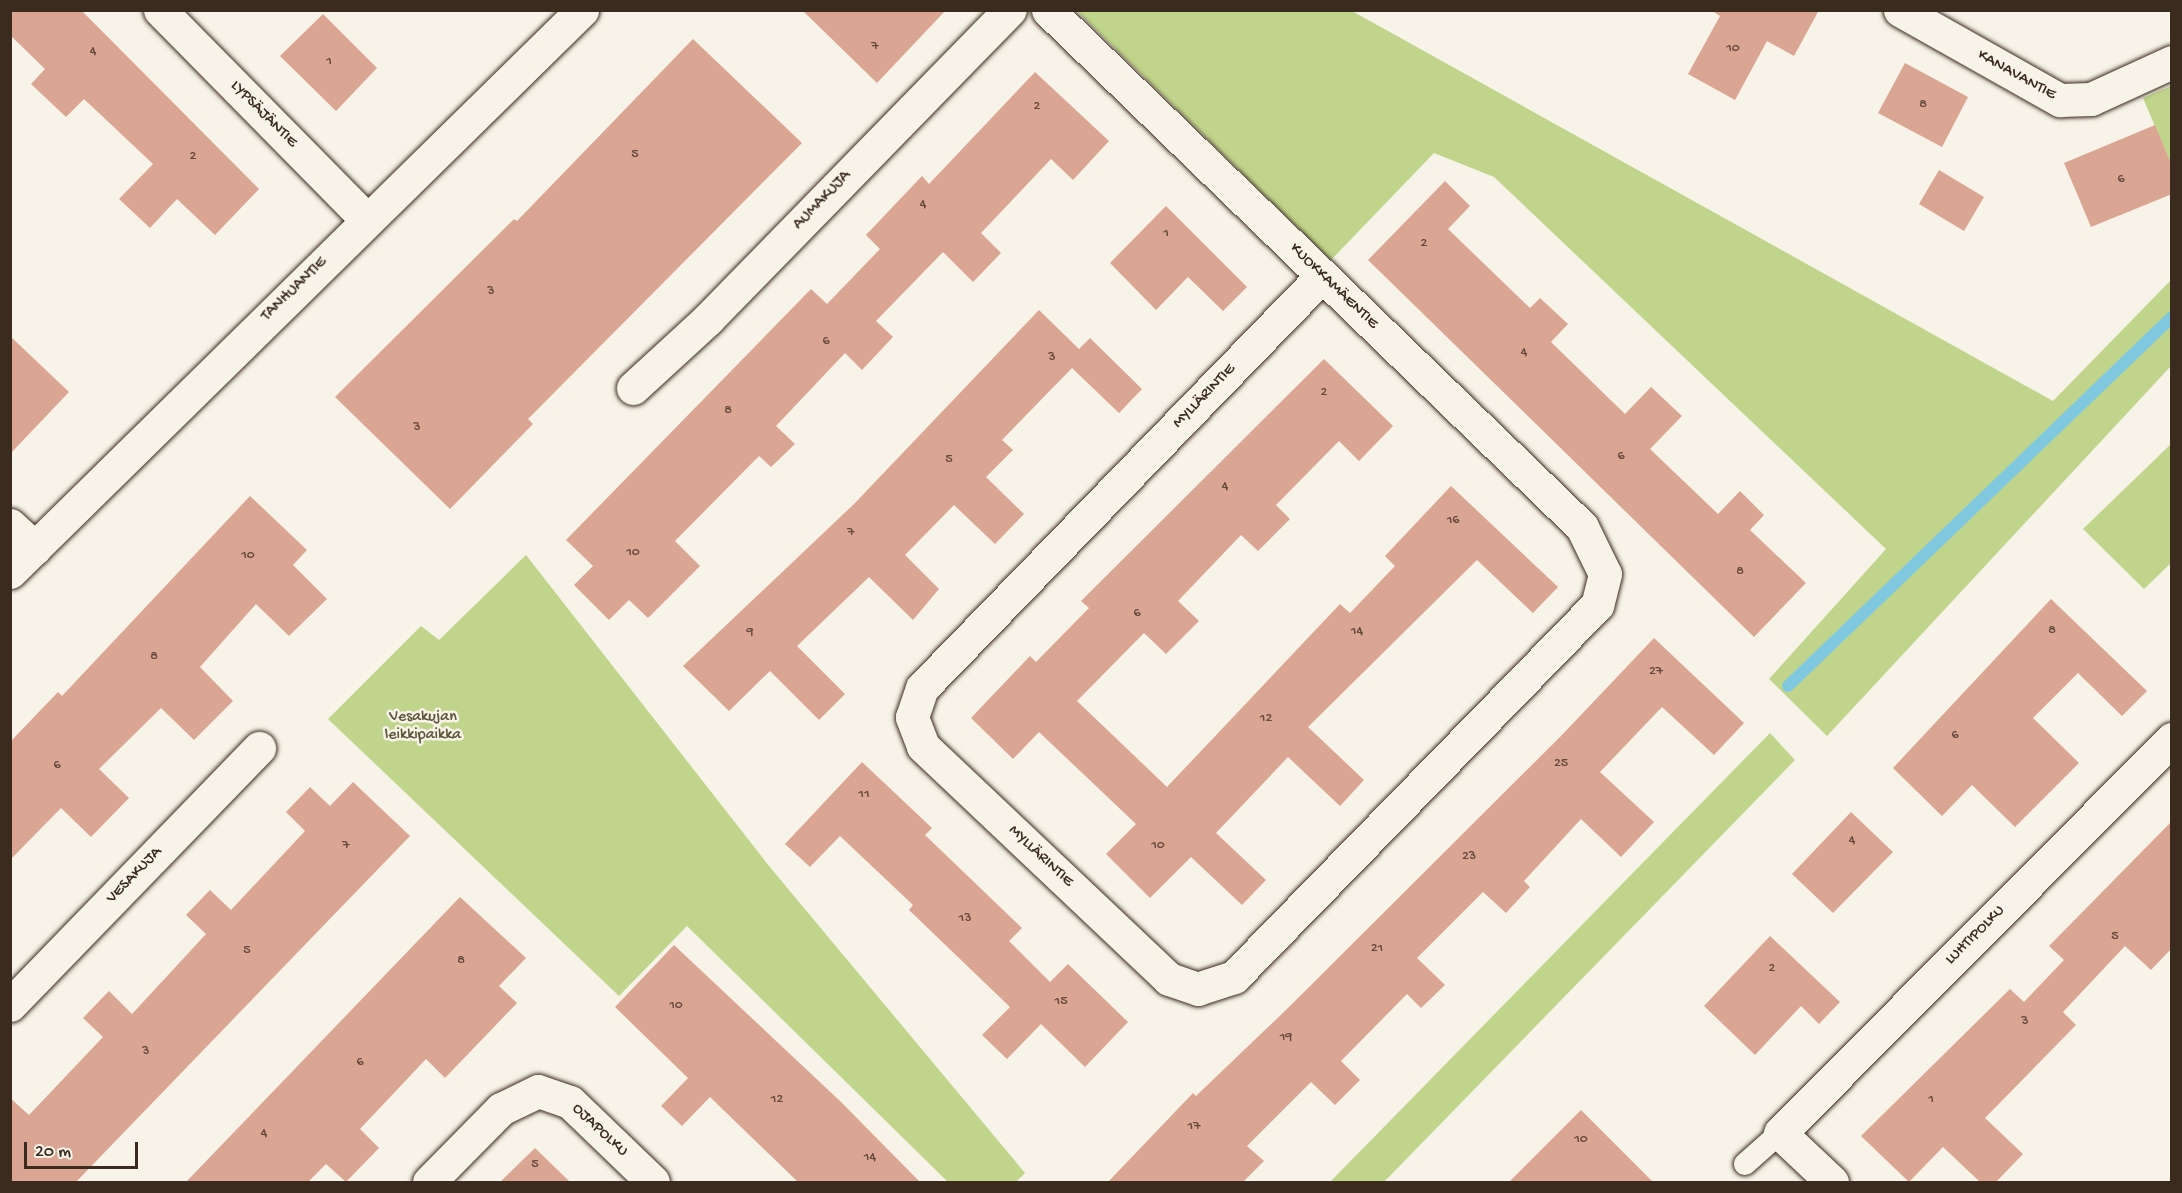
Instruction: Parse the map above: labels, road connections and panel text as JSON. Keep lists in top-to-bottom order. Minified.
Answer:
{"streets":{"street":["KANAVANTIE","LYPSÄJÄNTIE","AUMAKUJA","KUOKKAMÄENTIE","TANHUANTIE","MYLLÄRINTIE","VESAKUJA","LUHTIPOLKU","OJAPOLKU"]},"crossings":[["LYPSÄJÄNTIE","TANHUANTIE"],["KUOKKAMÄENTIE","MYLLÄRINTIE"]],"parks":["Vesakujan leikkipaikka"],"house_numbers":["7","10","4","1","8","2","5","2","6","4","1","2","3","6","4","3","2","8","3","6","5","4","16","7","10","10","8","6","8","14","9","8","27","12","6","25","6","11","4","7","10","23","13","5","21","5","8","2","15","10","3","19","3","6","12","1","17","4","10","14","5"],"scale_bar":"20 m"}
